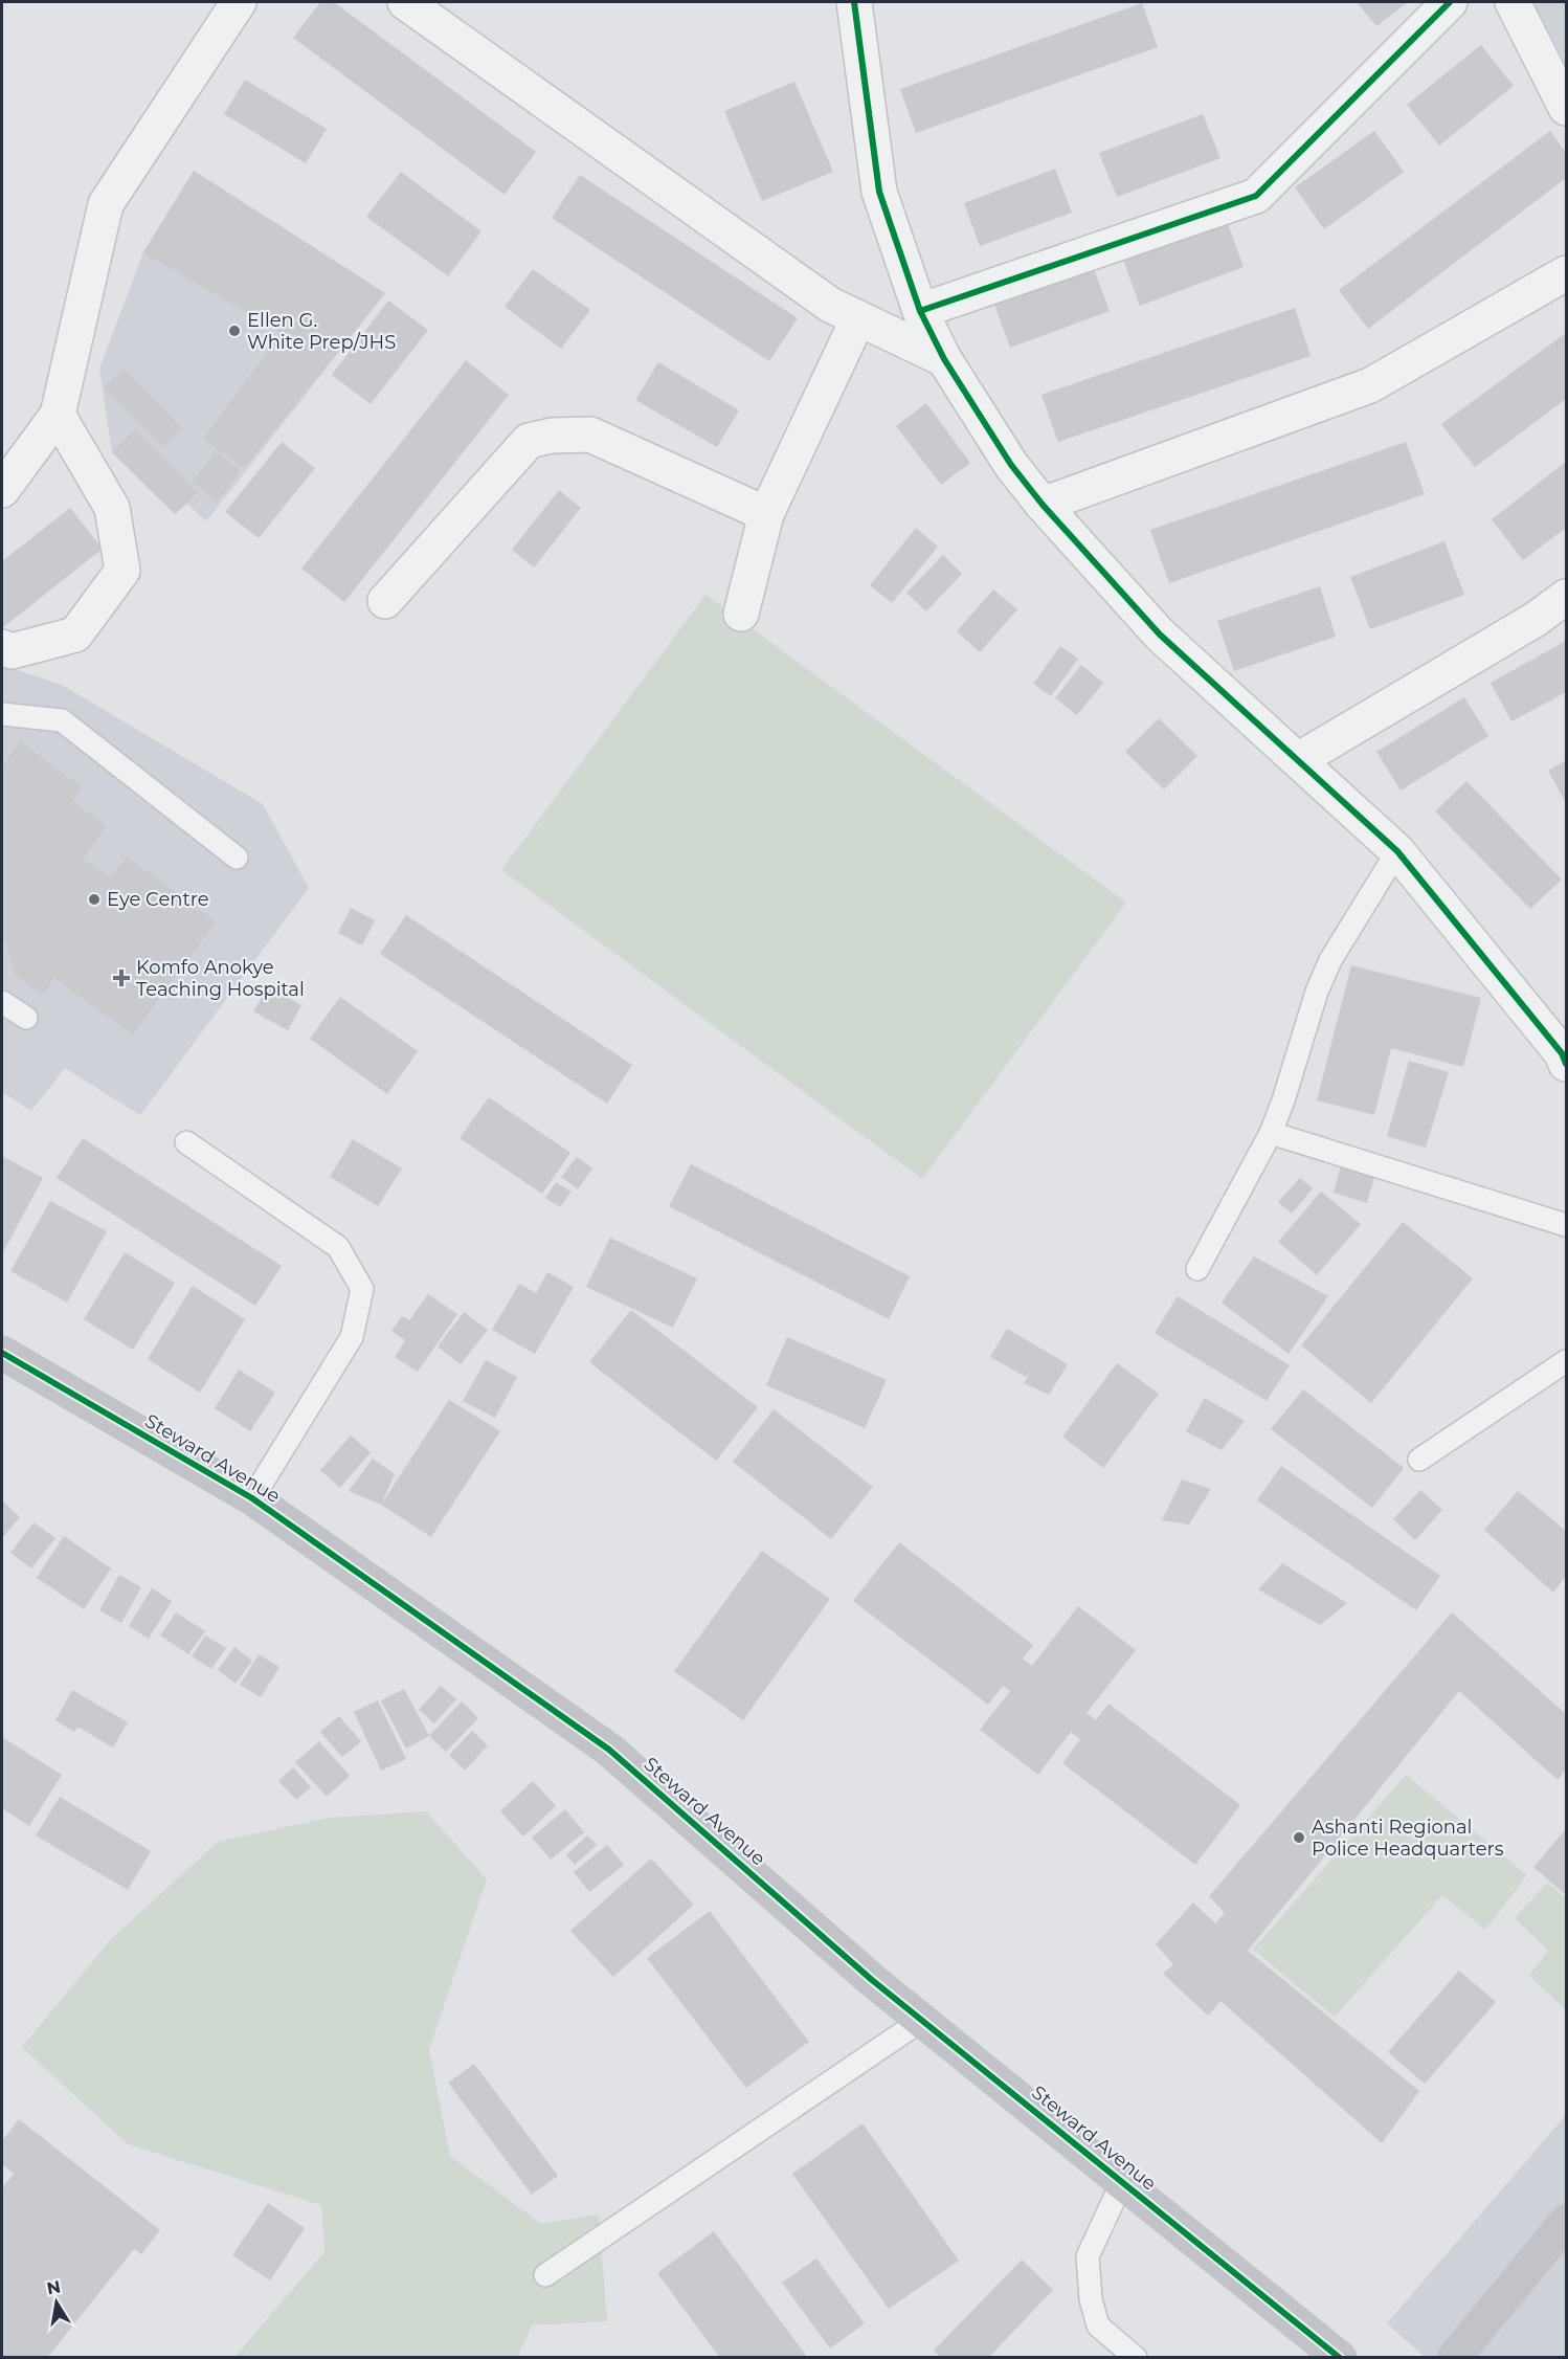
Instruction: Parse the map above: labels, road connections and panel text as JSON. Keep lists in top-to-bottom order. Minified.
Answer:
{"streets":{"street":["Steward Avenue"]},"places":{"other":["Ellen G. White Prep/JHS","Eye Centre","Ashanti Regional Police Headquarters"],"health":["Komfo Anokye Teaching Hospital"]},"north":"top"}
